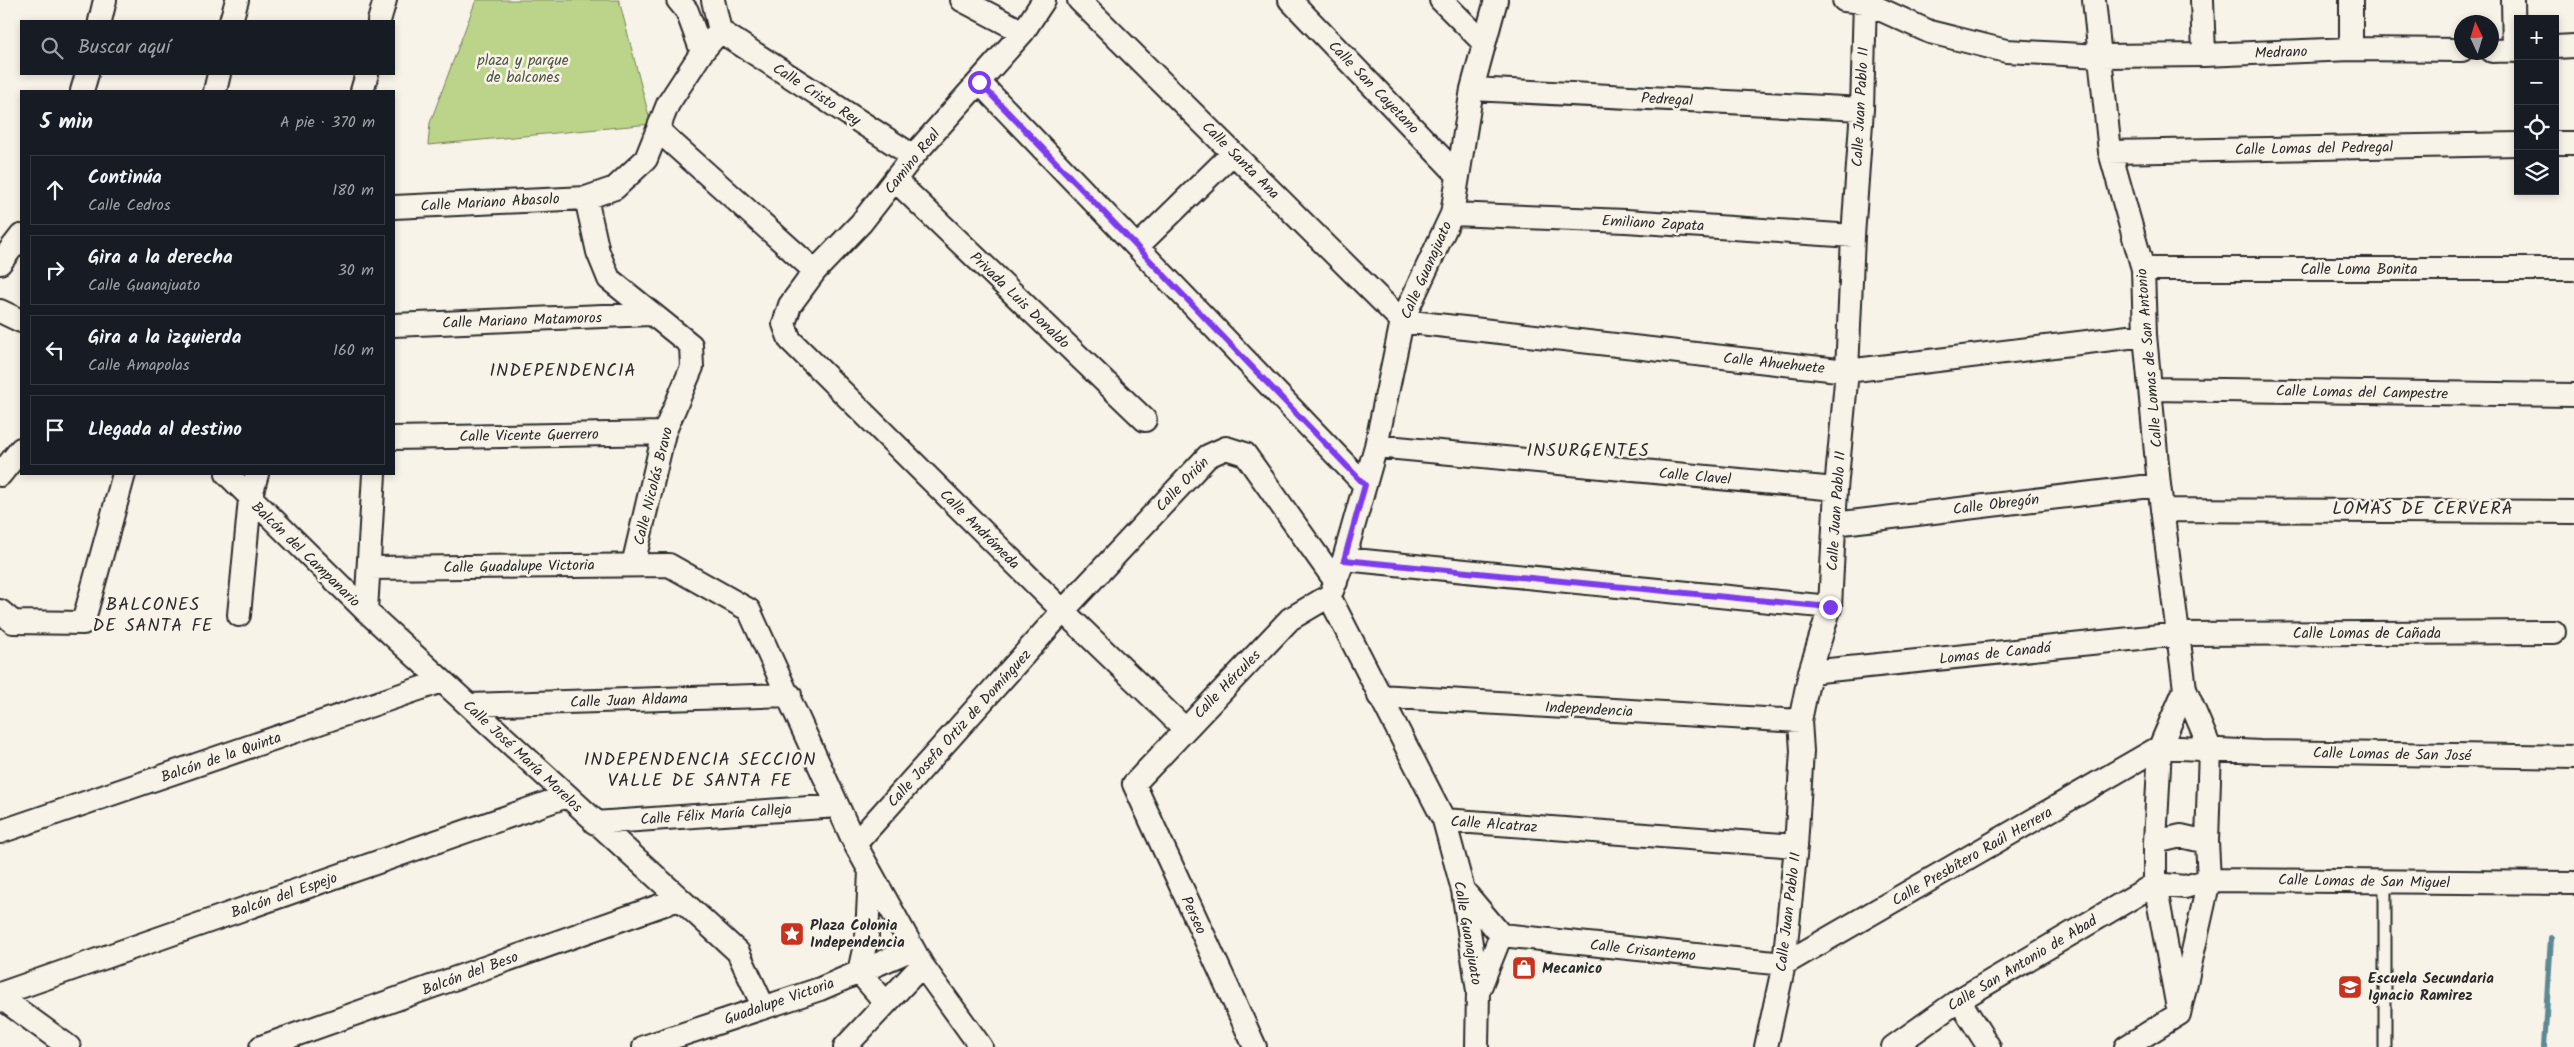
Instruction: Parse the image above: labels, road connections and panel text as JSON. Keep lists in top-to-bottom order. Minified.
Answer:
{"streets":{"street":["Medrano","Calle San Cayetano","Calle Cristo Rey","Pedregal","Calle Juan Pablo II","Calle Lomas del Pedregal","Calle Santa Ana","Camino Real","Calle Mariano Abasolo","Emiliano Zapata","Calle Loma Bonita","Calle Guanajuato","Privada Luis Donaldo","Calle Mariano Matamoros","Calle Lomas de San Antonio","Calle Ahuehuete","Calle Lomas del Campestre","Calle Vicente Guerrero","Calle Clavel","Calle Orión","Calle Nicolás Bravo","Calle Obregón","Calle Andrómeda","Balcón del Campanario","Calle Guadalupe Victoria","Calle Lomas de Cañada","Lomas de Canadá","Calle Hércules","Calle Juan Aldama","Independencia","Calle Josefa Ortiz de Domínguez","Calle Lomas de San José","Calle José María Morelos","Balcón de la Quinta","Calle Félix María Calleja","Calle Alcatraz","Calle Presbítero Raúl Herrera","Calle Lomas de San Miguel","Balcón del Espejo","Perseo","Calle Crisantemo","Calle San Antonio de Abad","Balcón del Beso","Guadalupe Victoria"]},"crossings":[["Medrano","Calle Juan Pablo II"],["Medrano","Calle Lomas de San Antonio"],["Calle San Cayetano","Calle Guanajuato"],["Calle Cristo Rey","Camino Real"],["Pedregal","Calle Juan Pablo II"],["Pedregal","Calle Guanajuato"],["Calle Juan Pablo II","Emiliano Zapata"],["Calle Juan Pablo II","Calle Ahuehuete"],["Calle Juan Pablo II","Calle Clavel"],["Calle Juan Pablo II","Calle Obregón"],["Calle Juan Pablo II","Lomas de Canadá"],["Calle Juan Pablo II","Independencia"],["Calle Juan Pablo II","Calle Alcatraz"],["Calle Juan Pablo II","Calle Presbítero Raúl Herrera"],["Calle Juan Pablo II","Calle Crisantemo"],["Calle Lomas del Pedregal","Calle Lomas de San Antonio"],["Calle Santa Ana","Calle Guanajuato"],["Calle Santa Ana","Calle Ahuehuete"],["Camino Real","Privada Luis Donaldo"],["Camino Real","Calle Andrómeda"],["Calle Mariano Abasolo","Calle Nicolás Bravo"],["Emiliano Zapata","Calle Guanajuato"],["Calle Loma Bonita","Calle Lomas de San Antonio"],["Calle Guanajuato","Calle Ahuehuete"],["Calle Guanajuato","Calle Clavel"],["Calle Guanajuato","Calle Orión"],["Calle Guanajuato","Calle Hércules"],["Calle Guanajuato","Calle Alcatraz"],["Calle Mariano Matamoros","Calle Nicolás Bravo"],["Calle Lomas de San Antonio","Calle Ahuehuete"],["Calle Lomas de San Antonio","Calle Lomas del Campestre"],["Calle Lomas de San Antonio","Calle Obregón"],["Calle Lomas de San Antonio","Calle Lomas de Cañada"],["Calle Lomas de San Antonio","Lomas de Canadá"],["Calle Lomas de San Antonio","Calle Lomas de San José"],["Calle Lomas de San Antonio","Calle Presbítero Raúl Herrera"],["Calle Lomas de San Antonio","Calle Lomas de San Miguel"],["Calle Lomas de San Antonio","Calle San Antonio de Abad"],["Calle Vicente Guerrero","Calle Nicolás Bravo"],["Calle Orión","Calle Andrómeda"],["Calle Orión","Calle Hércules"],["Calle Orión","Calle Josefa Ortiz de Domínguez"],["Calle Orión","Calle Alcatraz"],["Calle Nicolás Bravo","Calle Guadalupe Victoria"],["Calle Andrómeda","Calle Hércules"],["Calle Andrómeda","Calle Josefa Ortiz de Domínguez"],["Balcón del Campanario","Calle José María Morelos"],["Calle Guadalupe Victoria","Calle Juan Aldama"],["Calle Lomas de Cañada","Lomas de Canadá"],["Calle Hércules","Calle Alcatraz"],["Calle Hércules","Perseo"],["Calle Juan Aldama","Calle José María Morelos"],["Independencia","Calle Alcatraz"],["Calle Lomas de San José","Calle Presbítero Raúl Herrera"],["Calle José María Morelos","Balcón de la Quinta"],["Calle José María Morelos","Calle Félix María Calleja"],["Calle José María Morelos","Balcón del Espejo"],["Calle José María Morelos","Balcón del Beso"],["Calle José María Morelos","Guadalupe Victoria"],["Calle Presbítero Raúl Herrera","Calle Crisantemo"],["Calle Lomas de San Miguel","Calle San Antonio de Abad"]],"districts":["INDEPENDENCIA","INSURGENTES","LOMAS DE CERVERA","BALCONES DE SANTA FE","INDEPENDENCIA SECCION VALLE DE SANTA FE"],"parks":["plaza y parque de balcones"],"places":{"place":["Plaza Colonia Independencia"],"shop":["Mecanico"],"school or university":["Escuela Secundaria Ignacio Ramirez"]},"north":"top","page":{"map_buttons":["+","−"],"search":"Buscar aquí","heading":["5 min","A pie · 370 m"],"list":[["Continúa","Calle Cedros","180 m"],["Gira a la derecha","Calle Guanajuato","30 m"],["Gira a la izquierda","Calle Amapolas","160 m"],"Llegada al destino"]}}
